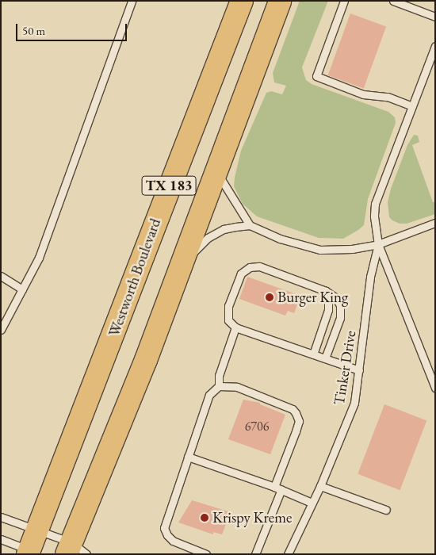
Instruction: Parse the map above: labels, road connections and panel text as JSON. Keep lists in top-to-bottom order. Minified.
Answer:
{"streets":{"main road":["TX 183","Westworth Boulevard"],"lane":["Tinker Drive"]},"places":["Burger King","Krispy Kreme"],"house_numbers":["6706"],"scale_bar":"50 m"}
